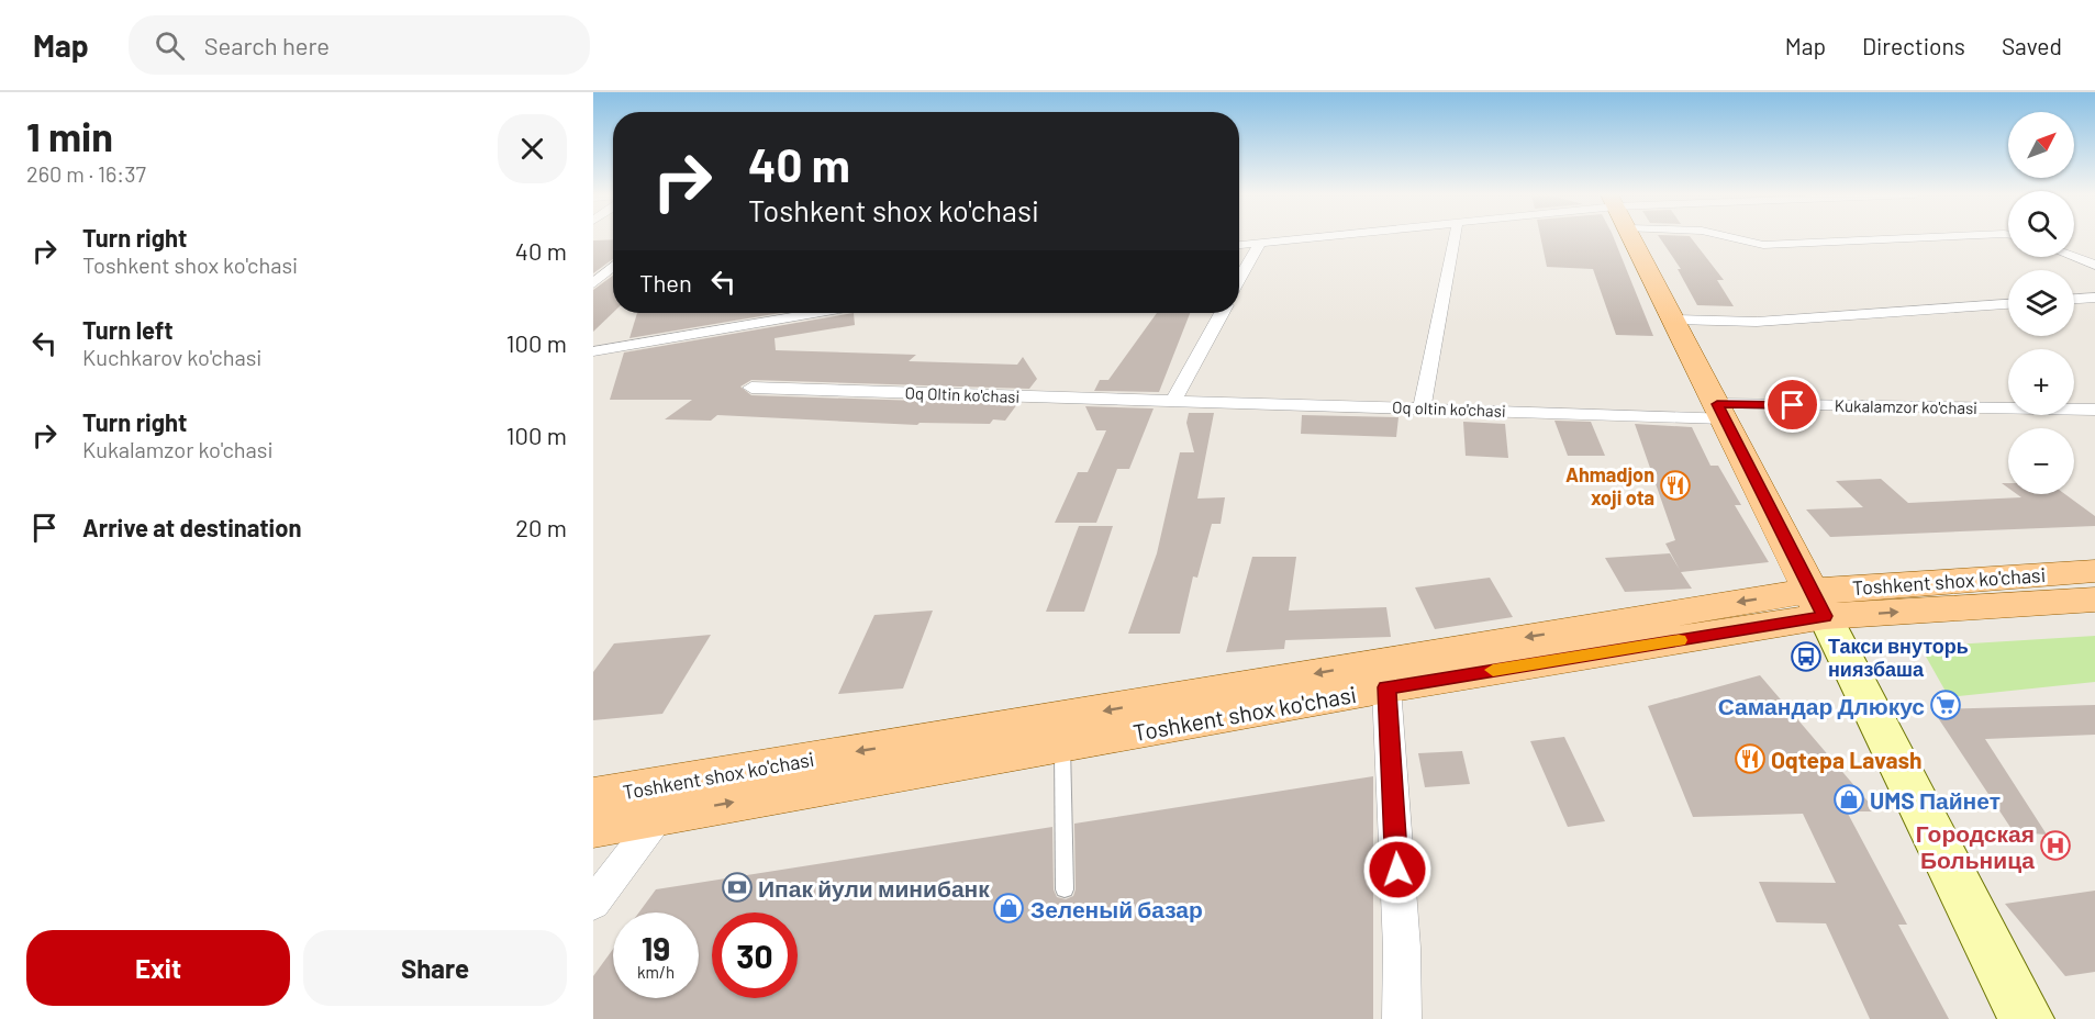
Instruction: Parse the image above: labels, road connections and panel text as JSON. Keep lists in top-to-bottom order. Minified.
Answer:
{"streets":{"main road":["Toshkent shox ko'chasi"],"street":["Oq Oltin ko'chasi","Kukalamzor ko'chasi","Oq oltin ko'chasi"]},"crossings":[["Oq Oltin ko'chasi","Oq oltin ko'chasi"],["Kukalamzor ko'chasi","Oq oltin ko'chasi"]],"places":{"restaurant":["Ahmadjon xoji ota","Oqtepa Lavash"],"bus stop":["Такси внуторь ниязбаша"],"supermarket":["Самандар Длюкус"],"shop":["UMS Пайнет","Зеленый базар"],"hospital":["Городская Больница"],"bank":["Ипак йули минибанк"]},"north":"top right","page":{"header":"Map","search":"Search here","nav":["Map","Directions","Saved"],"heading":["1 min","260 m · 16:37"],"map_buttons":["+","−"],"turn":["40 m","Toshkent shox ko'chasi"],"list":[{"name":"Turn right","note":"Toshkent shox ko'chasi","value":"40 m"},{"name":"Turn left","note":"Kuchkarov ko'chasi","value":"100 m"},{"name":"Turn right","note":"Kukalamzor ko'chasi","value":"100 m"},{"name":"Arrive at destination","value":"20 m"}],"then":"Then","speed":"19 km/h","limit":"30","buttons":["Exit","Share"]}}
